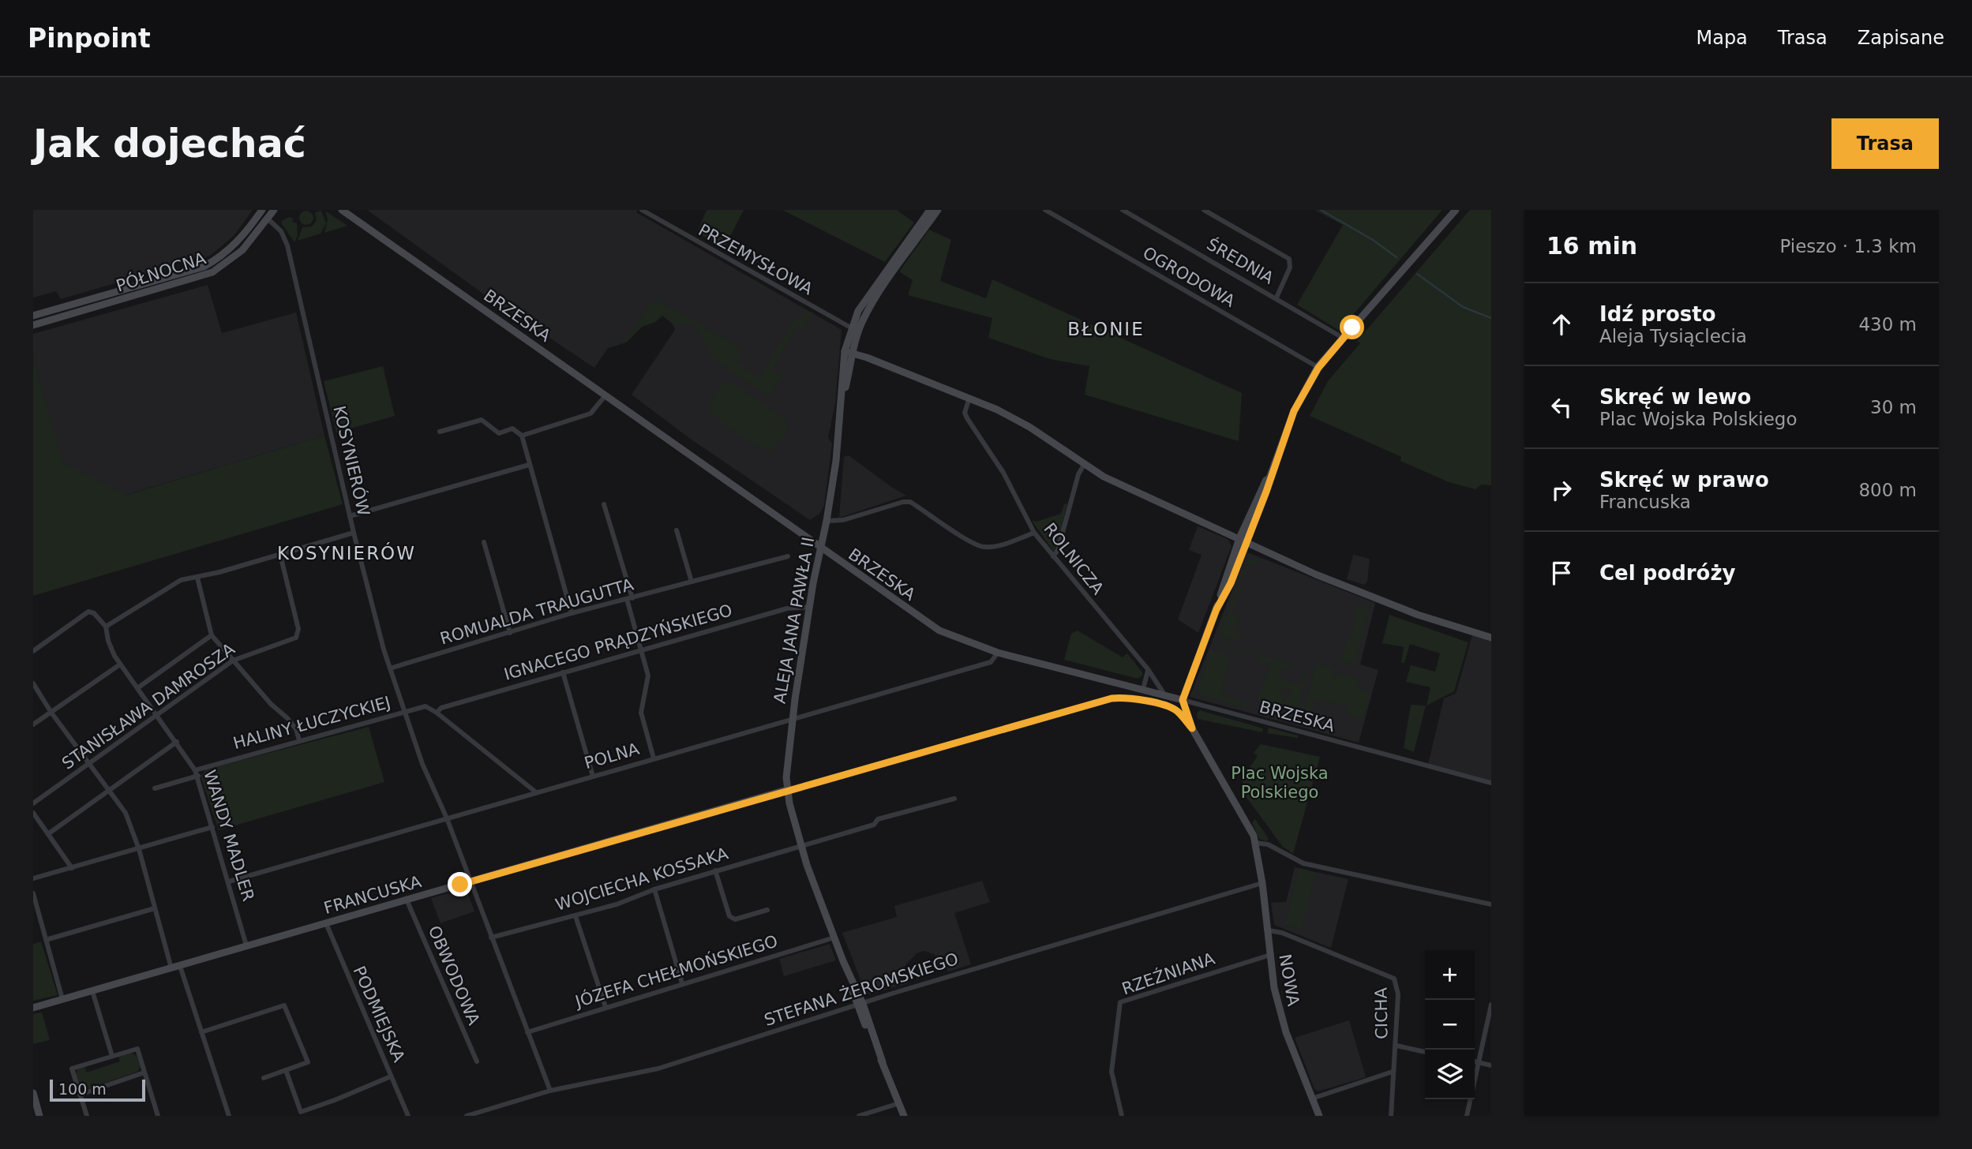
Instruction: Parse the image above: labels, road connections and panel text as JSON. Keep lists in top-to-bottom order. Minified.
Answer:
{"streets":{"street":["PRZEMYSŁOWA","ŚREDNIA","PÓŁNOCNA","OGRODOWA","BRZESKA","KOSYNIERÓW","ROLNICZA","ROMUALDA TRAUGUTTA","ALEJA JANA PAWŁA II","IGNACEGO PRĄDZYŃSKIEGO","STANISŁAWA DAMROSZA","HALINY ŁUCZYCKIEJ","POLNA","WANDY MADLER","WOJCIECHA KOSSAKA","FRANCUSKA","JÓZEFA CHEŁMOŃSKIEGO","RZEŹNIANA","OBWODOWA","NOWA","STEFANA ŻEROMSKIEGO","CICHA","PODMIEJSKA"]},"crossings":[["PRZEMYSŁOWA","ALEJA JANA PAWŁA II"],["PÓŁNOCNA","KOSYNIERÓW"],["BRZESKA","ROLNICZA"],["BRZESKA","ALEJA JANA PAWŁA II"],["BRZESKA","POLNA"],["KOSYNIERÓW","ROMUALDA TRAUGUTTA"],["KOSYNIERÓW","HALINY ŁUCZYCKIEJ"],["KOSYNIERÓW","POLNA"],["KOSYNIERÓW","WOJCIECHA KOSSAKA"],["KOSYNIERÓW","FRANCUSKA"],["KOSYNIERÓW","JÓZEFA CHEŁMOŃSKIEGO"],["KOSYNIERÓW","STEFANA ŻEROMSKIEGO"],["ALEJA JANA PAWŁA II","IGNACEGO PRĄDZYŃSKIEGO"],["ALEJA JANA PAWŁA II","POLNA"],["ALEJA JANA PAWŁA II","WOJCIECHA KOSSAKA"],["ALEJA JANA PAWŁA II","FRANCUSKA"],["ALEJA JANA PAWŁA II","JÓZEFA CHEŁMOŃSKIEGO"],["ALEJA JANA PAWŁA II","STEFANA ŻEROMSKIEGO"],["STANISŁAWA DAMROSZA","WANDY MADLER"],["HALINY ŁUCZYCKIEJ","WANDY MADLER"],["POLNA","WANDY MADLER"],["WANDY MADLER","FRANCUSKA"],["FRANCUSKA","OBWODOWA"],["FRANCUSKA","PODMIEJSKA"],["RZEŹNIANA","NOWA"],["NOWA","STEFANA ŻEROMSKIEGO"],["NOWA","CICHA"]],"districts":["BŁONIE","KOSYNIERÓW"],"parks":["Plac Wojska Polskiego"],"scale_bar":"100 m","page":{"header":"Pinpoint","nav":["Mapa","Trasa","Zapisane"],"buttons":"Trasa","title":"Jak dojechać","heading":["16 min","Pieszo · 1.3 km"],"list":[["Idź prosto","Aleja Tysiąclecia","430 m"],["Skręć w lewo","Plac Wojska Polskiego","30 m"],["Skręć w prawo","Francuska","800 m"],"Cel podróży"],"map_buttons":["+","−"],"scale":"100 m"}}
